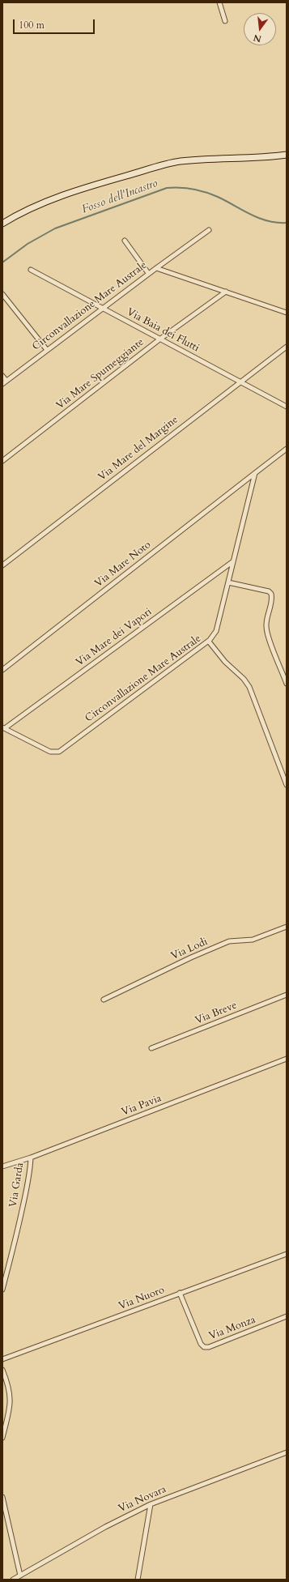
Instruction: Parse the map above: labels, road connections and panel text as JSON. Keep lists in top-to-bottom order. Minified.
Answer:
{"streets":{"street":["Circonvallazione Mare Australe","Via Baia dei Flutti","Via Mare Spumeggiante","Via Mare del Margine","Via Mare Noto","Via Mare dei Vapori","Via Lodi","Via Breve","Via Pavia","Via Garda","Via Nuoro","Via Monza","Via Novara"]},"crossings":[["Circonvallazione Mare Australe","Via Baia dei Flutti"],["Circonvallazione Mare Australe","Via Mare Spumeggiante"],["Circonvallazione Mare Australe","Via Mare Noto"],["Circonvallazione Mare Australe","Via Mare dei Vapori"],["Via Baia dei Flutti","Via Mare Spumeggiante"],["Via Baia dei Flutti","Via Mare del Margine"],["Via Pavia","Via Garda"],["Via Nuoro","Via Monza"]],"water":["Fosso dell'Incastro"],"scale_bar":"100 m","north":"bottom"}
